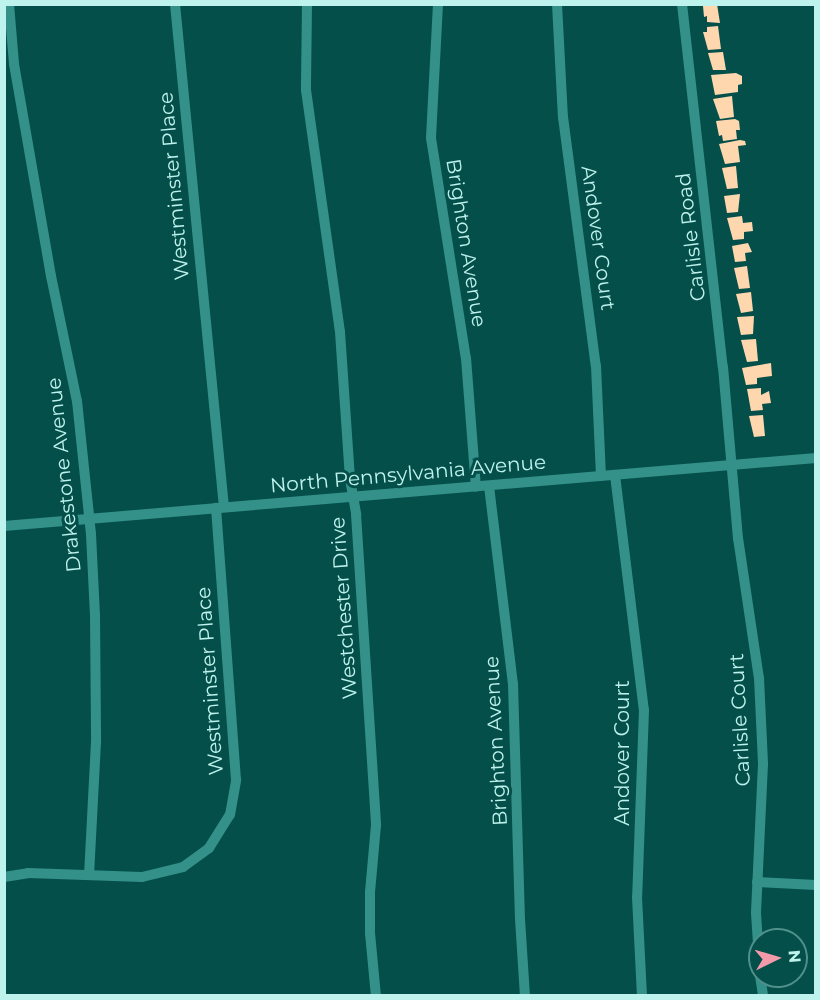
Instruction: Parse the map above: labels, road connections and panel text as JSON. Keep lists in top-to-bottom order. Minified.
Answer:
{"streets":{"street":["Westminster Place","Carlisle Road","Andover Court","Brighton Avenue","North Pennsylvania Avenue","Drakestone Avenue","Westchester Drive","Carlisle Court"]},"crossings":[["Westminster Place","North Pennsylvania Avenue"],["Westminster Place","Drakestone Avenue"],["Carlisle Road","North Pennsylvania Avenue"],["Carlisle Road","Carlisle Court"],["Andover Court","North Pennsylvania Avenue"],["Brighton Avenue","North Pennsylvania Avenue"],["North Pennsylvania Avenue","Drakestone Avenue"],["North Pennsylvania Avenue","Westchester Drive"],["North Pennsylvania Avenue","Carlisle Court"]],"north":"right"}
